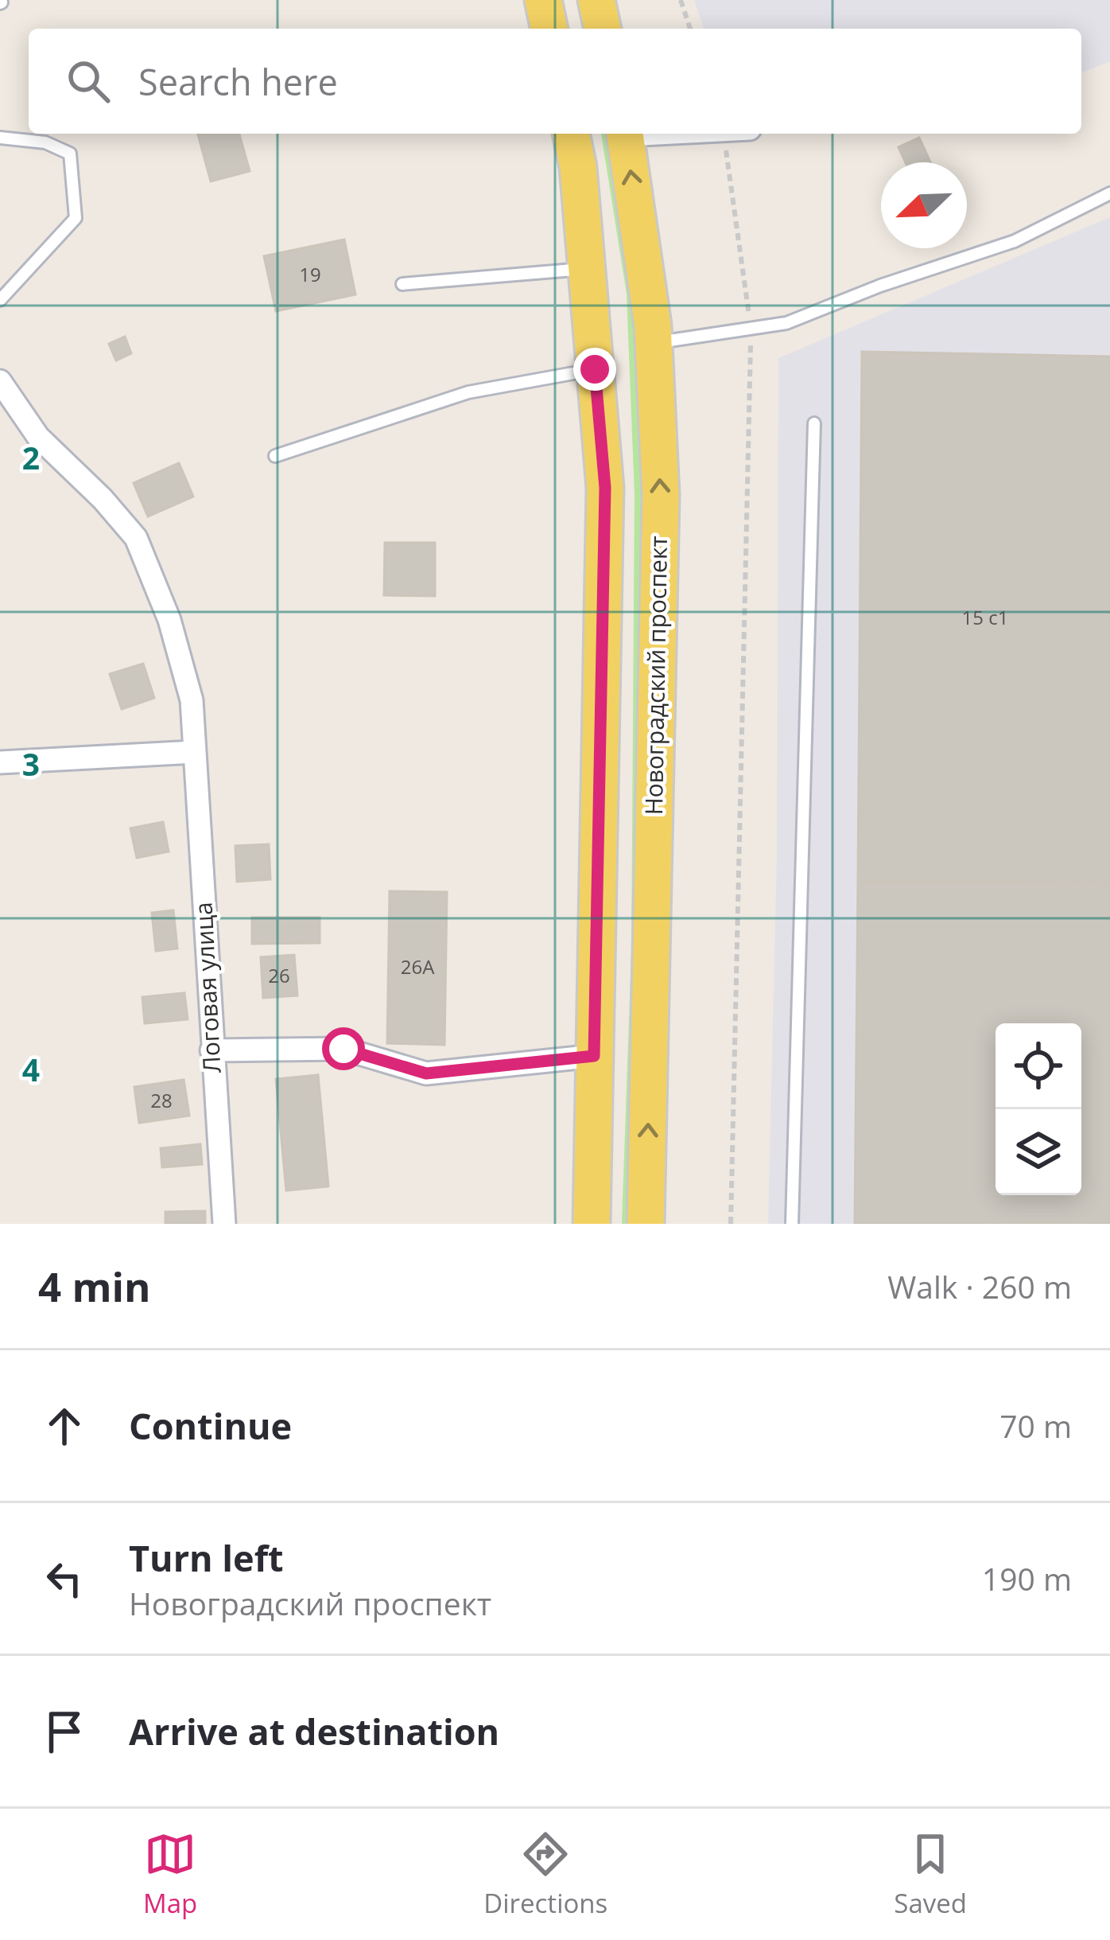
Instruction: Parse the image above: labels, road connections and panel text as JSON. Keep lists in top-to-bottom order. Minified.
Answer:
{"streets":{"main road":["Новоградский проспект"],"street":["Логовая улица"]},"house_numbers":["19","15 с1","26А","26","28"],"north":"bottom left","page":{"search":"Search here","heading":["4 min","Walk · 260 m"],"list":[["Continue","70 m"],["Turn left","Новоградский проспект","190 m"],"Arrive at destination"],"nav":["Map","Directions","Saved"]},"grid":{"rows":["2","3","4"]}}
